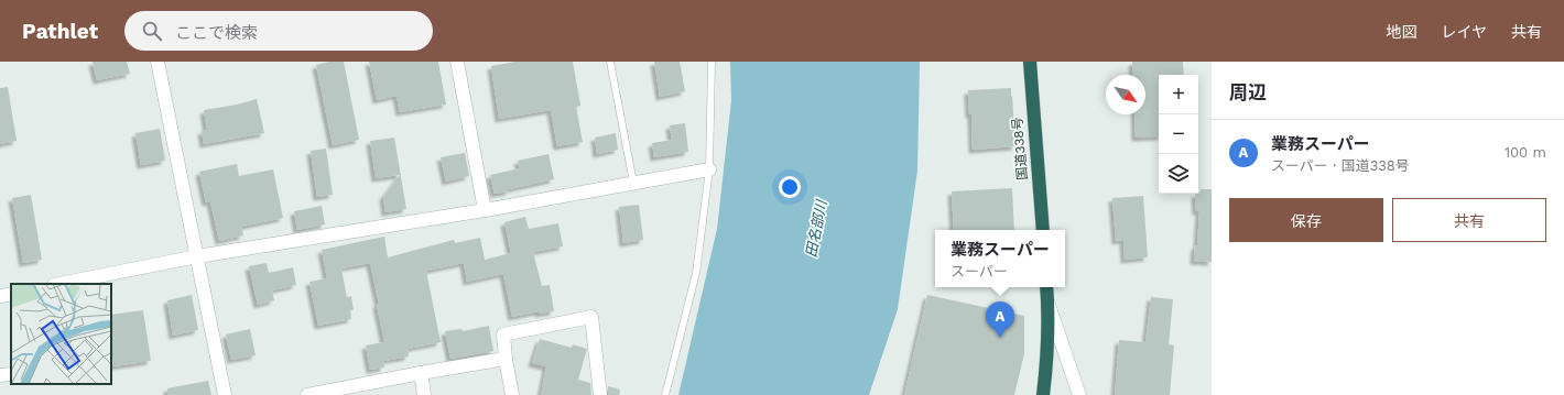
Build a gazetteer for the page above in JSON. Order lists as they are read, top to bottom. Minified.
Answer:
{"streets":{"highway":["国道338号"]},"water":["田名部川"],"north":"bottom right","page":{"header":"Pathlet","search":"ここで検索","nav":["地図","レイヤ","共有"],"heading":"周辺","map_buttons":["+","−"],"list":[{"mark":"A","name":"業務スーパー","note":"スーパー · 国道338号","value":"100 m"}],"buttons":["保存","共有"],"popup":["業務スーパー","スーパー"],"pins":"A"}}
